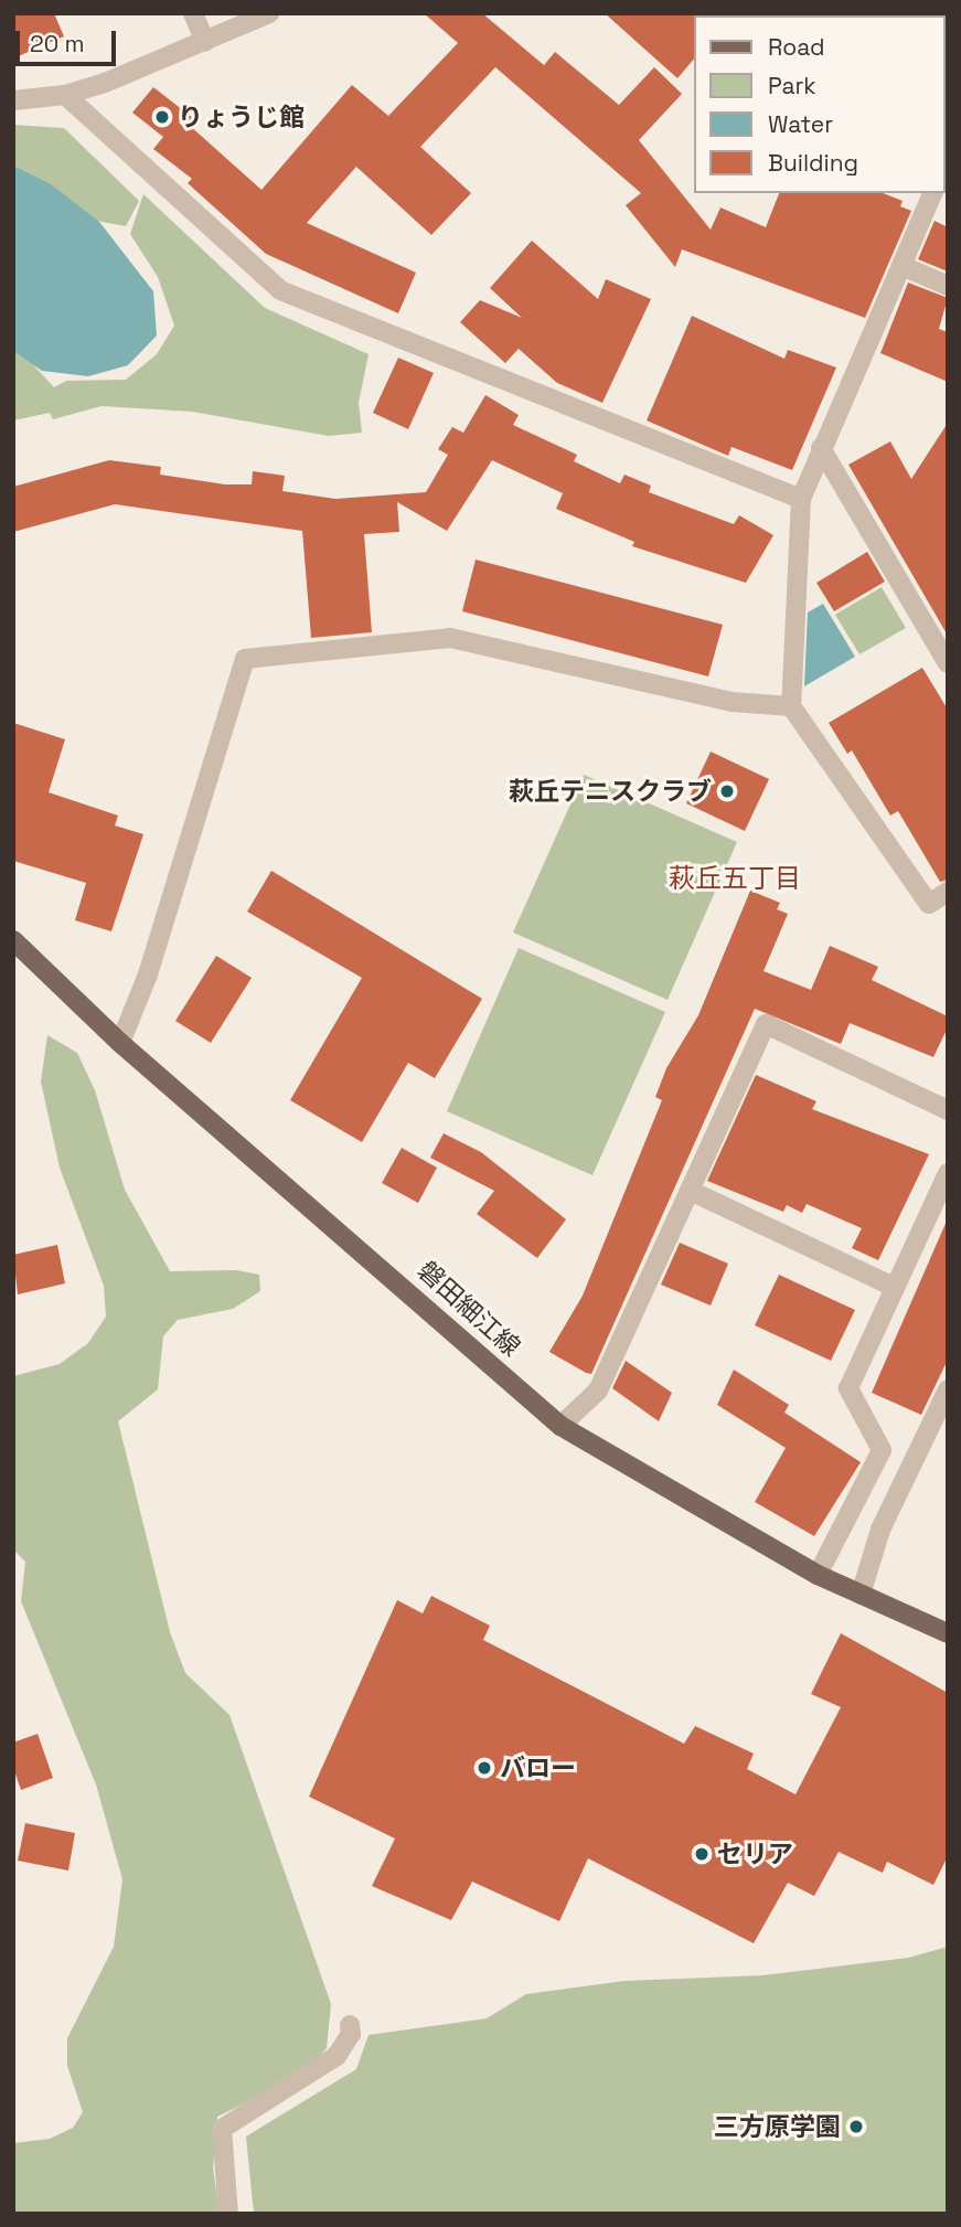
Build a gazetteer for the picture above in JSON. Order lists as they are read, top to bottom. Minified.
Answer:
{"streets":{"main road":["磐田細江線"]},"districts":["萩丘五丁目"],"places":["りょうじ館","萩丘テニスクラブ","バロー","セリア","三方原学園"],"legend":["Road","Park","Water","Building"],"scale_bar":"20 m"}
